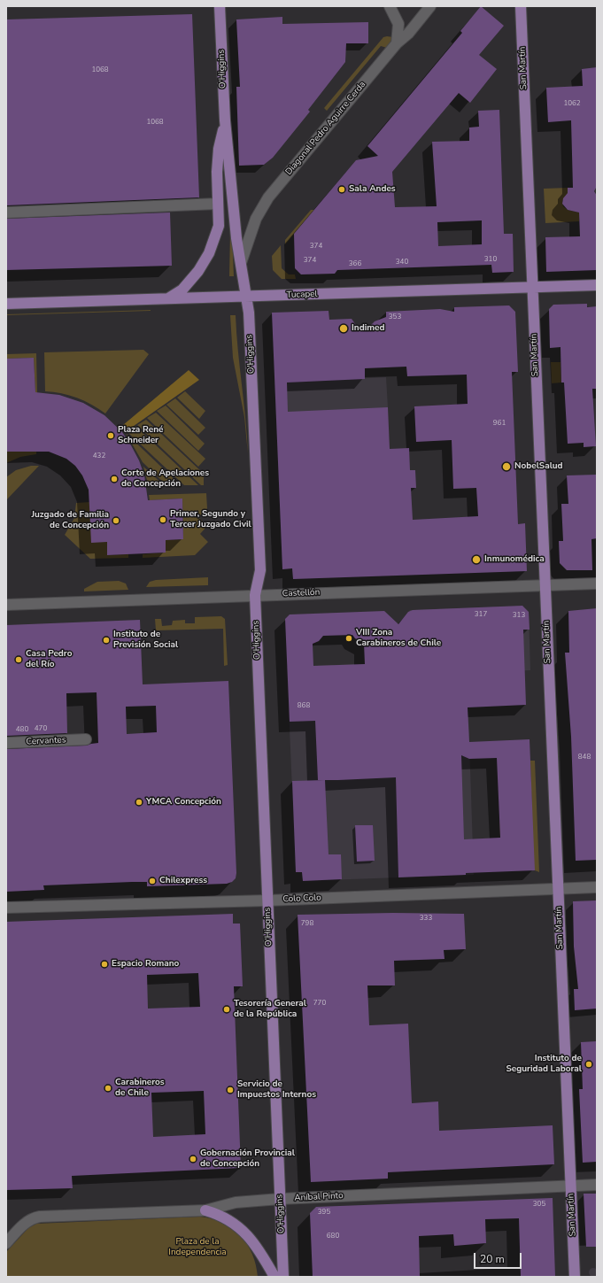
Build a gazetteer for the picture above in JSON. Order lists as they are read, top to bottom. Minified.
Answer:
{"streets":{"main road":["San Martín","O'Higgins","Tucapel"],"street":["Diagonal Pedro Aguirre Cerda","Castellón","Cervantes","Colo Colo","Aníbal Pinto"]},"crossings":[["San Martín","Tucapel"],["San Martín","Castellón"],["San Martín","Colo Colo"],["San Martín","Aníbal Pinto"],["O'Higgins","Diagonal Pedro Aguirre Cerda"],["O'Higgins","Tucapel"],["O'Higgins","Castellón"],["O'Higgins","Colo Colo"],["O'Higgins","Aníbal Pinto"]],"parks":["Plaza de la Independencia"],"places":["Sala Andes","Indimed","Plaza René Schneider","NobelSalud","Corte de Apelaciones de Concepción","Primer, Segundo y Tercer Juzgado Civil","Juzgado de Familia de Concepción","Inmunomédica","VIII Zona Carabineros de Chile","Instituto de Previsión Social","Casa Pedro del Río","YMCA Concepción","Chilexpress","Espacio Romano","Tesorería General de la República","Instituto de Seguridad Laboral","Carabineros de Chile","Servicio de Impuestos Internos","Gobernación Provincial de Concepción"],"house_numbers":["1068","1062","1068","374","310","374","340","366","353","961","432","317","313","868","470","480","848","333","798","770","305","395","680"],"scale_bar":"20 m"}
